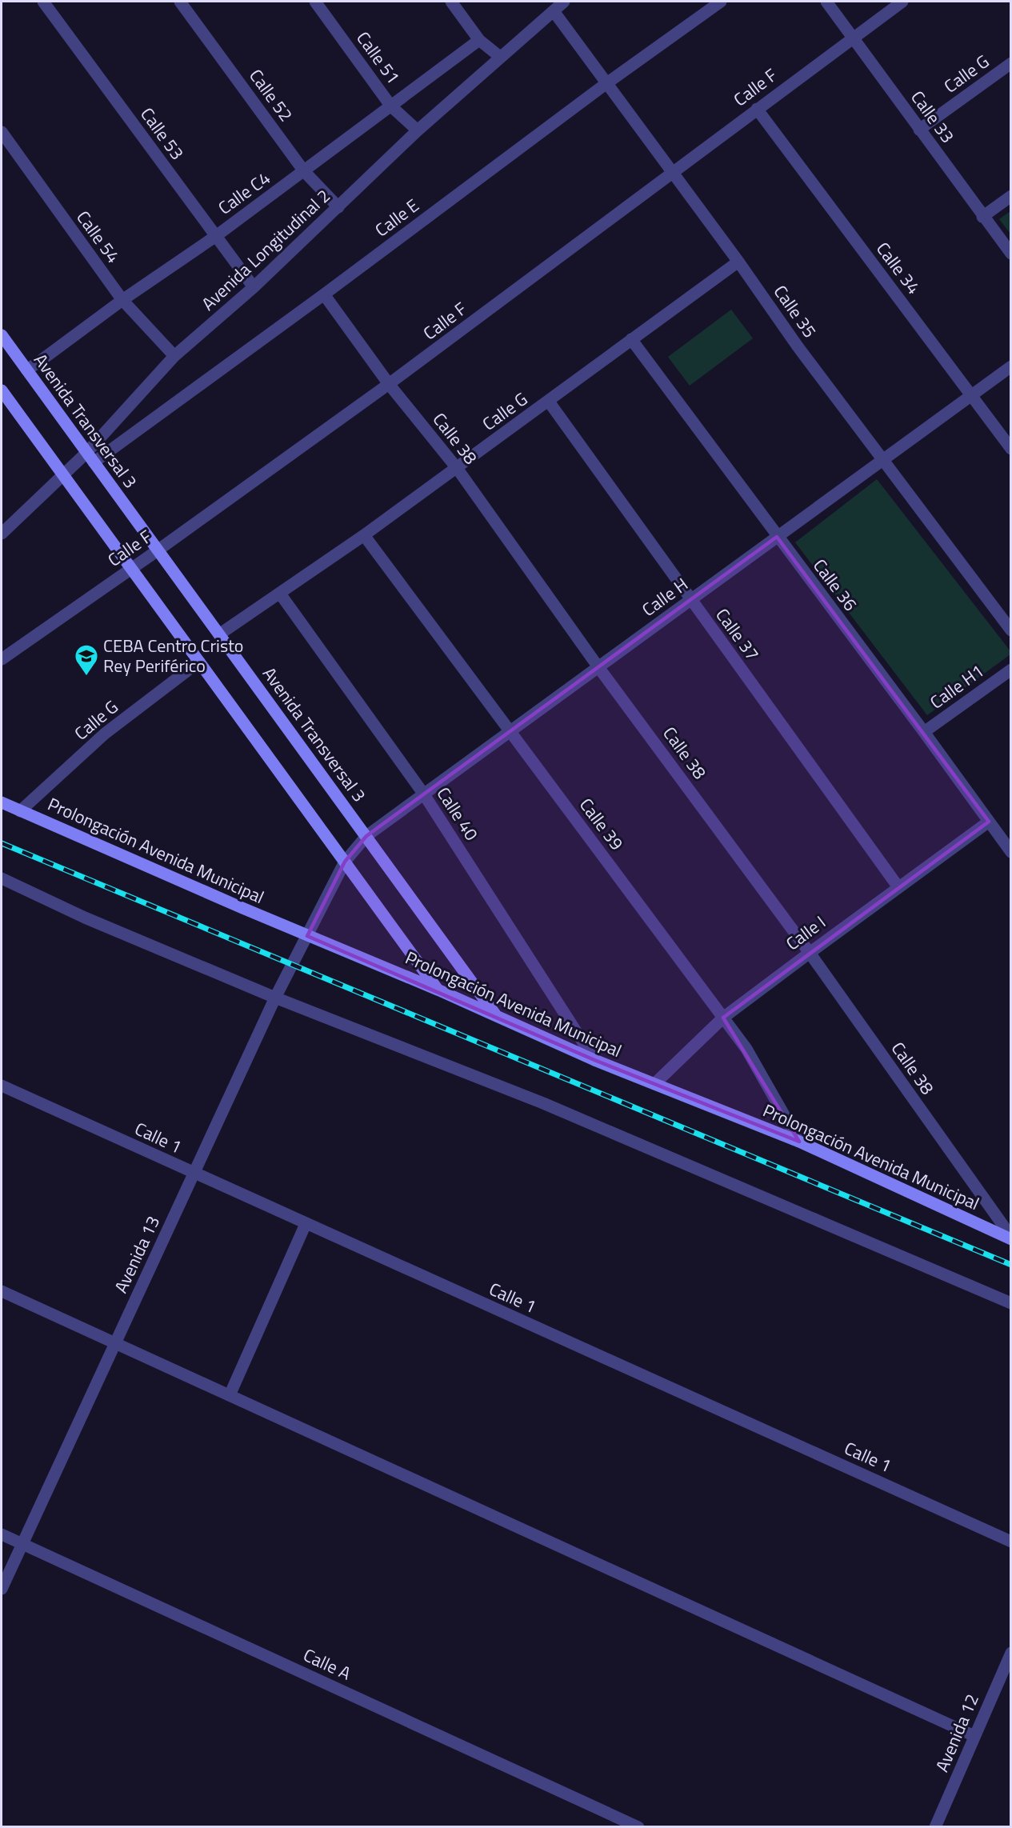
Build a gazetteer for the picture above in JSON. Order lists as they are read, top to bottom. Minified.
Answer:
{"streets":{"street":["Calle 51","Calle G","Calle F","Calle 52","Calle 33","Calle 53","Calle C4","Calle E","Calle 54","Avenida Longitudinal 2","Calle 34","Calle 35","Avenida Transversal 3","Calle 38","Calle 36","Calle H","Calle 37","Calle H1","Calle 40","Calle 39","Prolongación Avenida Municipal","Calle I","Calle 1","Avenida 13","Calle A","Avenida 12"]},"crossings":[["Calle 51","Calle C4"],["Calle 51","Avenida Longitudinal 2"],["Calle G","Calle 33"],["Calle G","Calle 35"],["Calle G","Avenida Transversal 3"],["Calle G","Calle 38"],["Calle G","Calle 36"],["Calle G","Calle 37"],["Calle G","Calle 40"],["Calle G","Calle 39"],["Calle G","Prolongación Avenida Municipal"],["Calle F","Calle 33"],["Calle F","Calle 34"],["Calle F","Calle 35"],["Calle F","Avenida Transversal 3"],["Calle F","Calle 38"],["Calle 52","Calle C4"],["Calle 52","Avenida Longitudinal 2"],["Calle 53","Calle C4"],["Calle 53","Avenida Longitudinal 2"],["Calle C4","Calle 54"],["Calle C4","Avenida Transversal 3"],["Calle E","Avenida Longitudinal 2"],["Calle E","Calle 35"],["Calle E","Avenida Transversal 3"],["Calle E","Calle 38"],["Calle 54","Avenida Longitudinal 2"],["Avenida Longitudinal 2","Calle 35"],["Avenida Longitudinal 2","Avenida Transversal 3"],["Calle 34","Calle H"],["Calle 35","Calle H"],["Avenida Transversal 3","Calle H"],["Avenida Transversal 3","Prolongación Avenida Municipal"],["Calle 38","Calle H"],["Calle 38","Prolongación Avenida Municipal"],["Calle 38","Calle I"],["Calle 36","Calle H"],["Calle 36","Calle H1"],["Calle 36","Calle I"],["Calle H","Calle 37"],["Calle H","Calle 40"],["Calle H","Calle 39"],["Calle H","Prolongación Avenida Municipal"],["Calle H","Avenida 13"],["Calle 37","Calle I"],["Calle 40","Prolongación Avenida Municipal"],["Calle 39","Prolongación Avenida Municipal"],["Calle 39","Calle I"],["Prolongación Avenida Municipal","Calle I"],["Prolongación Avenida Municipal","Avenida 13"],["Calle 1","Avenida 13"],["Avenida 13","Calle A"]],"places":{"school or university":["CEBA Centro Cristo Rey Periférico"]}}
